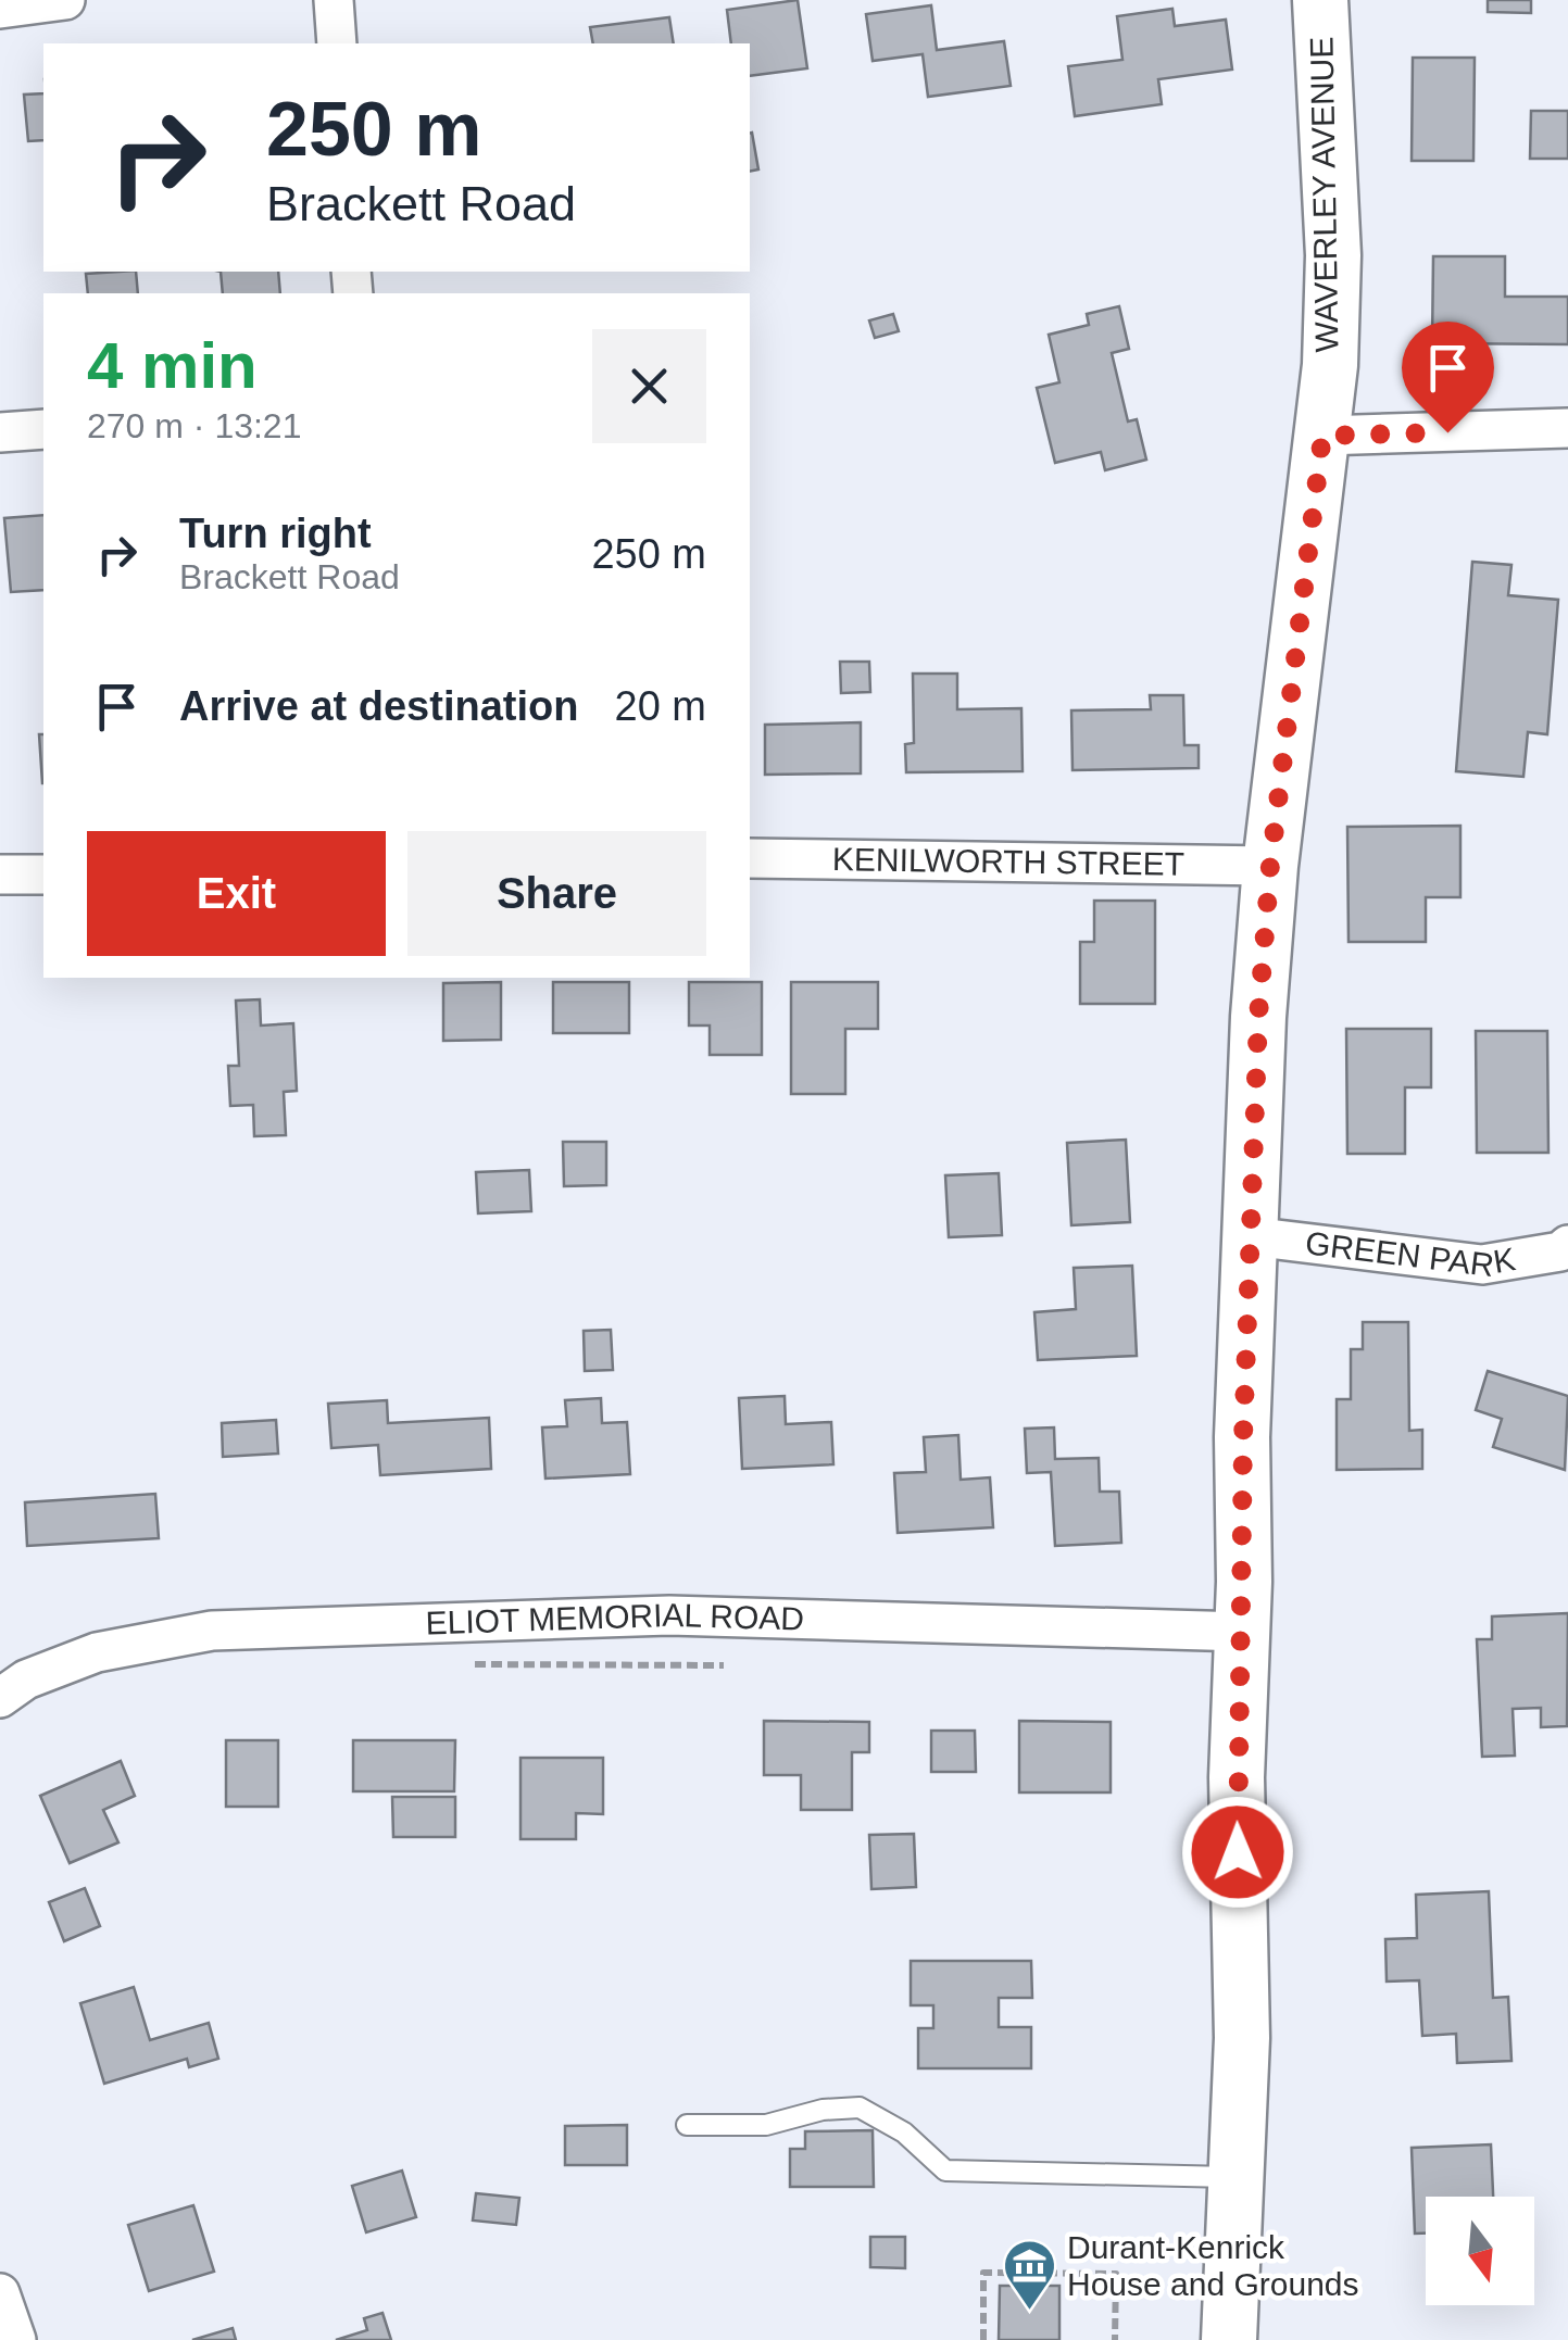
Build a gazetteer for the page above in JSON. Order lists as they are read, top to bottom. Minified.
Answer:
{"streets":{"street":["WAVERLEY AVENUE","KENILWORTH STREET","GREEN PARK","ELIOT MEMORIAL ROAD"]},"crossings":[["WAVERLEY AVENUE","KENILWORTH STREET"],["WAVERLEY AVENUE","GREEN PARK"],["WAVERLEY AVENUE","ELIOT MEMORIAL ROAD"]],"places":{"museum":["Durant-Kenrick House and Grounds"]},"north":"bottom","page":{"turn":["250 m","Brackett Road"],"heading":["4 min","270 m · 13:21"],"list":[{"name":"Turn right","note":"Brackett Road","value":"250 m"},{"name":"Arrive at destination","value":"20 m"}],"buttons":["Exit","Share"]}}
